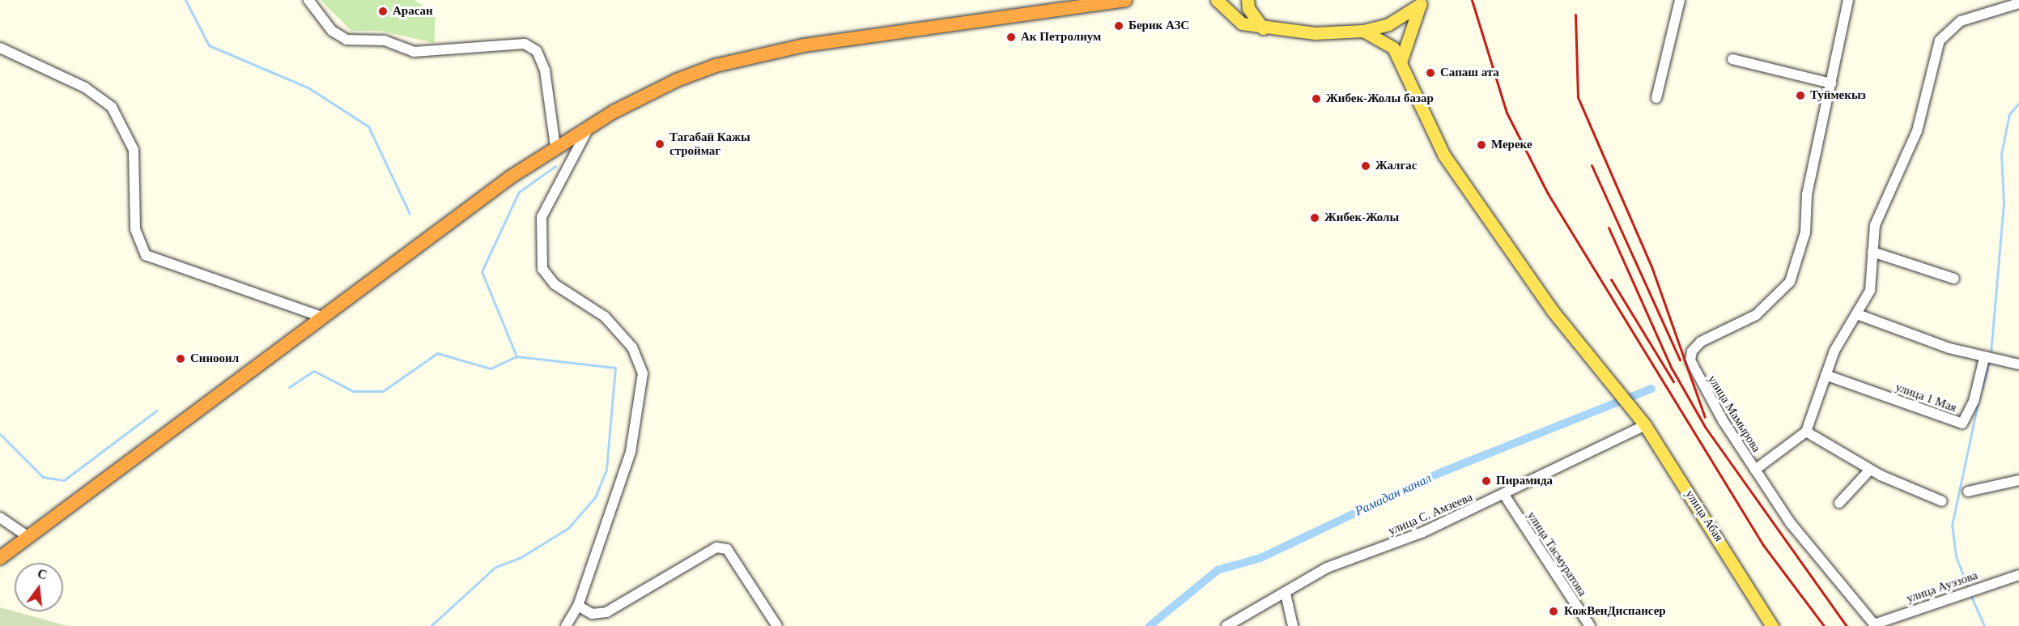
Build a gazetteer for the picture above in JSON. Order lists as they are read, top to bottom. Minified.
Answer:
{"streets":{"main road":["улица Абая"],"street":["улица 1 Мая","улица Мамырова","улица С. Амзеева","улица Тасмуратова","улица Ауэзова"]},"crossings":[["улица Мамырова","улица Ауэзова"],["улица С. Амзеева","улица Абая"],["улица С. Амзеева","улица Тасмуратова"]],"water":["Рамадан канал"],"places":["Арасан","Берик АЗС","Ак Петролиум","Сапаш ата","Туймекыз","Жибек-Жолы базар","Тагабай Кажы строймаг","Мереке","Жалгас","Жибек-Жолы","Синооил","Пирамида","КожВенДиспансер"],"north":"top"}
